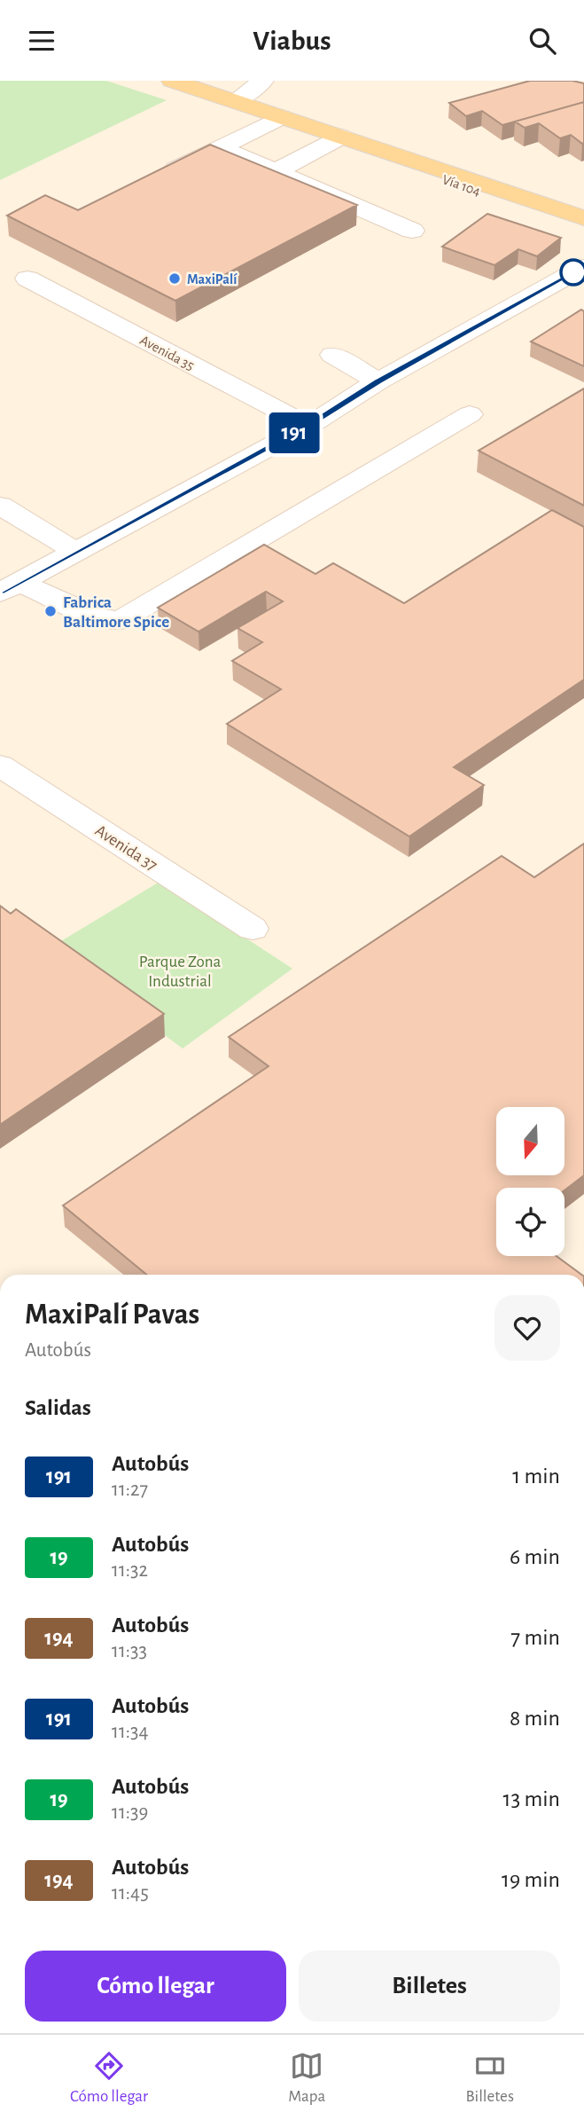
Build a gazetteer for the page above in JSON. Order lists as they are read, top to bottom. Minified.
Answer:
{"streets":{"main road":["Vía 104"],"street":["Avenida 35","Avenida 37"]},"parks":["Parque Zona Industrial"],"places":["MaxiPalí","Fabrica Baltimore Spice"],"lines":["bus line 191"],"north":"bottom","page":{"header":"Viabus","on_map":"191","heading":[["MaxiPalí Pavas","Autobús"],"Salidas"],"list":[{"mark":"191","name":"Autobús","note":"11:27","value":"1 min"},{"mark":"19","name":"Autobús","note":"11:32","value":"6 min"},{"mark":"194","name":"Autobús","note":"11:33","value":"7 min"},{"mark":"191","name":"Autobús","note":"11:34","value":"8 min"},{"mark":"19","name":"Autobús","note":"11:39","value":"13 min"},{"mark":"194","name":"Autobús","note":"11:45","value":"19 min"}],"buttons":["Cómo llegar","Billetes"],"tabs":["Cómo llegar","Mapa","Billetes"]}}
